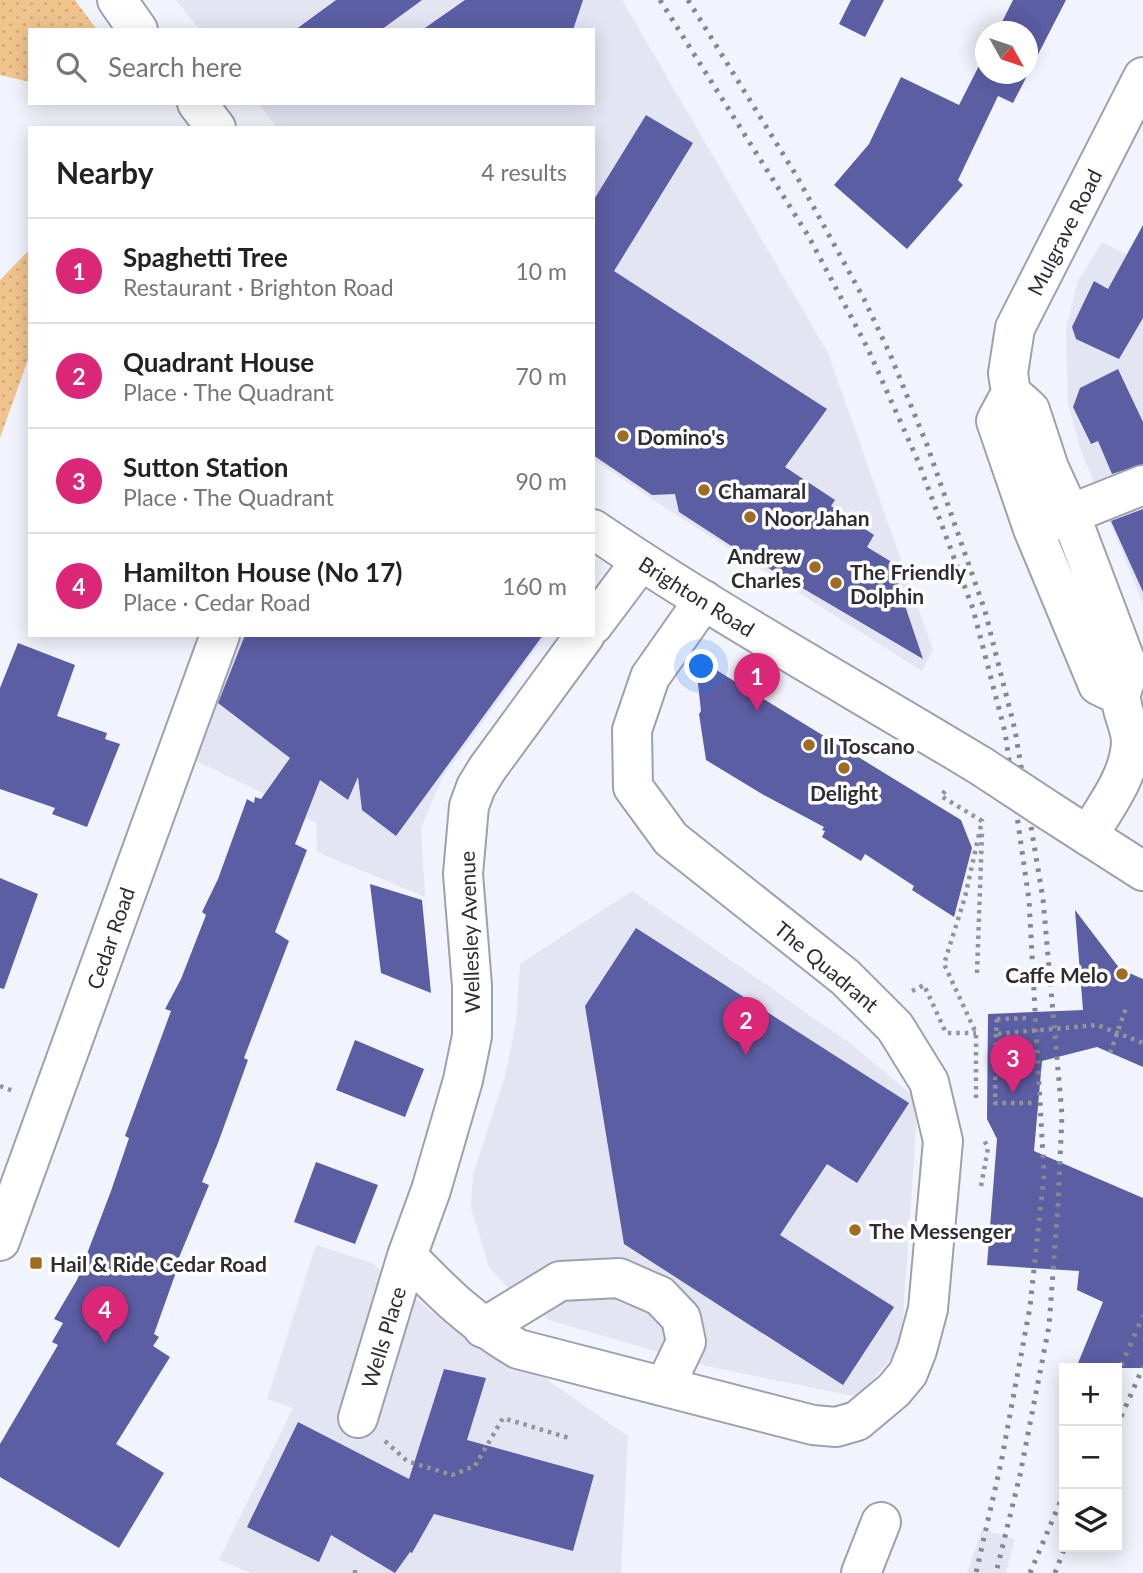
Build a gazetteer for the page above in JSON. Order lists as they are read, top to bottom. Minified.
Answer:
{"streets":{"street":["Mulgrave Road","Brighton Road","Wellesley Avenue","Cedar Road","The Quadrant","Wells Place"]},"crossings":[["Brighton Road","The Quadrant"],["Wellesley Avenue","The Quadrant"],["Wellesley Avenue","Wells Place"],["The Quadrant","Wells Place"]],"places":{"other":["Domino's","Chamaral","Noor Jahan","Andrew Charles","The Friendly Dolphin","Il Toscano","Delight","Caffe Melo","The Messenger"],"transit":["Hail & Ride Cedar Road"]},"north":"bottom right","page":{"search":"Search here","heading":["Nearby","4 results"],"list":[{"mark":"1","name":"Spaghetti Tree","note":"Restaurant · Brighton Road","value":"10 m"},{"mark":"2","name":"Quadrant House","note":"Place · The Quadrant","value":"70 m"},{"mark":"3","name":"Sutton Station","note":"Place · The Quadrant","value":"90 m"},{"mark":"4","name":"Hamilton House (No 17)","note":"Place · Cedar Road","value":"160 m"}],"pins":["1","2","3","4"],"map_buttons":["+","−"]}}
